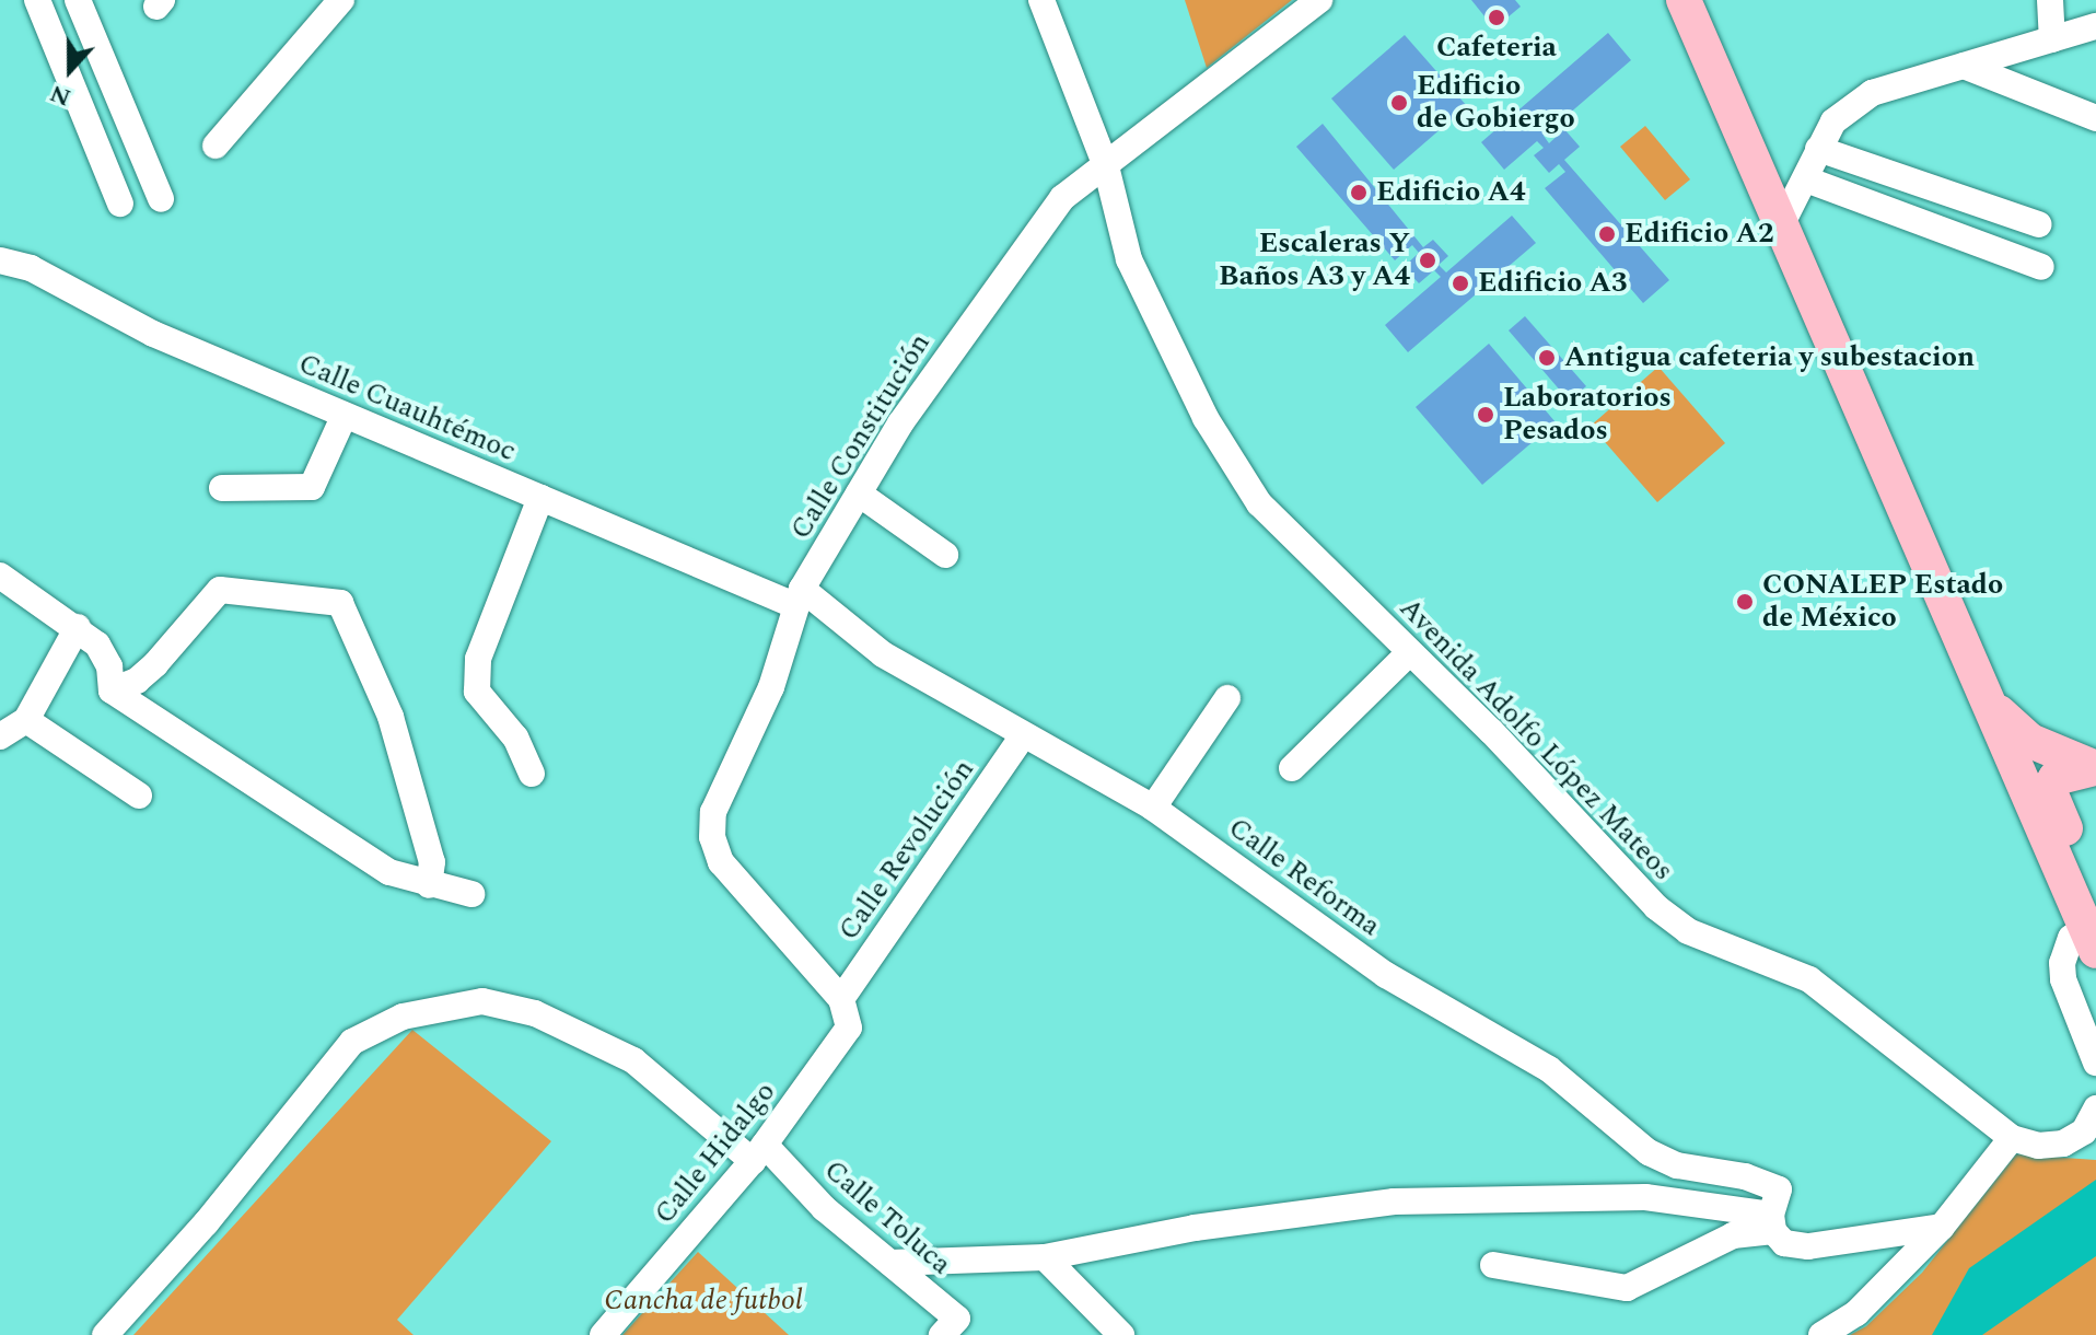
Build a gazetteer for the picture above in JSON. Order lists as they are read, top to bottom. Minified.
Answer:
{"streets":{"street":["Calle Cuauhtémoc","Calle Constitución","Avenida Adolfo López Mateos","Calle Revolución","Calle Reforma","Calle Hidalgo","Calle Toluca"]},"crossings":[["Calle Cuauhtémoc","Calle Constitución"],["Calle Cuauhtémoc","Calle Reforma"],["Calle Constitución","Avenida Adolfo López Mateos"],["Calle Constitución","Calle Revolución"],["Calle Constitución","Calle Reforma"],["Calle Constitución","Calle Hidalgo"],["Calle Revolución","Calle Reforma"],["Calle Revolución","Calle Hidalgo"],["Calle Hidalgo","Calle Toluca"]],"parks":["Cancha de futbol"],"places":["Cafeteria","Edificio de Gobiergo","Edificio A4","Edificio A2","Escaleras Y Baños A3 y A4","Edificio A3","Antigua cafeteria y subestacion","Laboratorios Pesados","CONALEP Estado de México"],"north":"bottom"}
